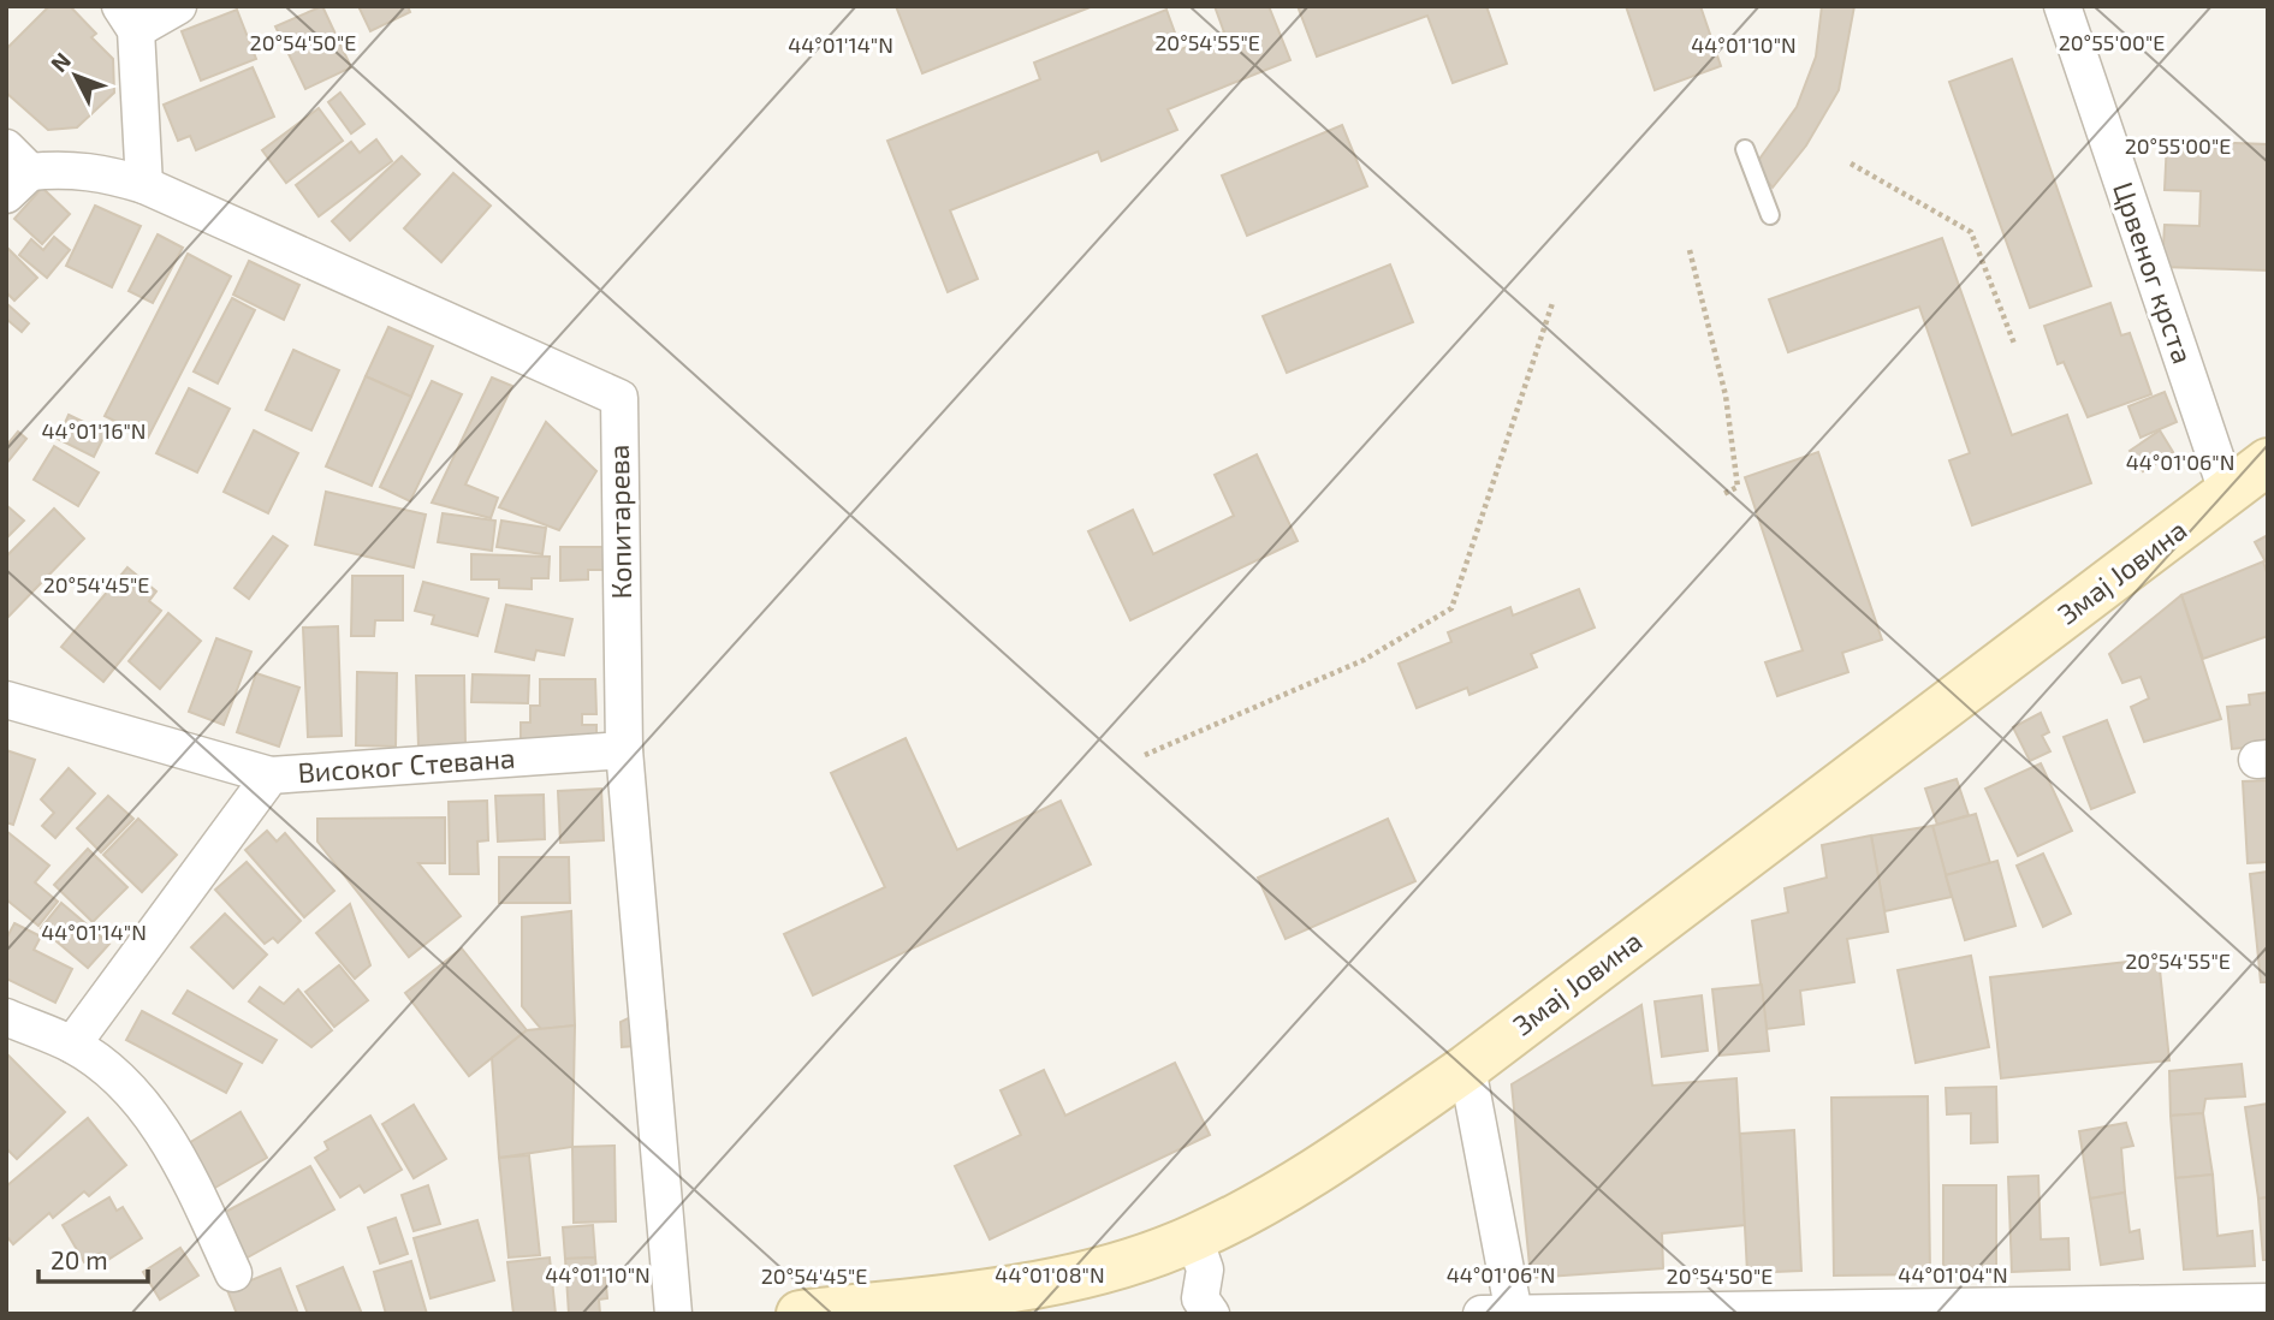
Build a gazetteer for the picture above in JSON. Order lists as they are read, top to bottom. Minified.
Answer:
{"streets":{"main road":["Змај Јовина"],"street":["Црвеног крста","Копитарева","Високог Стевана"]},"crossings":[["Црвеног крста","Змај Јовина"],["Копитарева","Високог Стевана"]],"scale_bar":"20 m","north":"top left","coordinates":["20°54'50\"E","20°54'55\"E","20°55'00\"E","44°01'14\"N","44°01'10\"N","44°01'16\"N","44°01'06\"N","20°54'45\"E","44°01'08\"N","44°01'04\"N"]}
